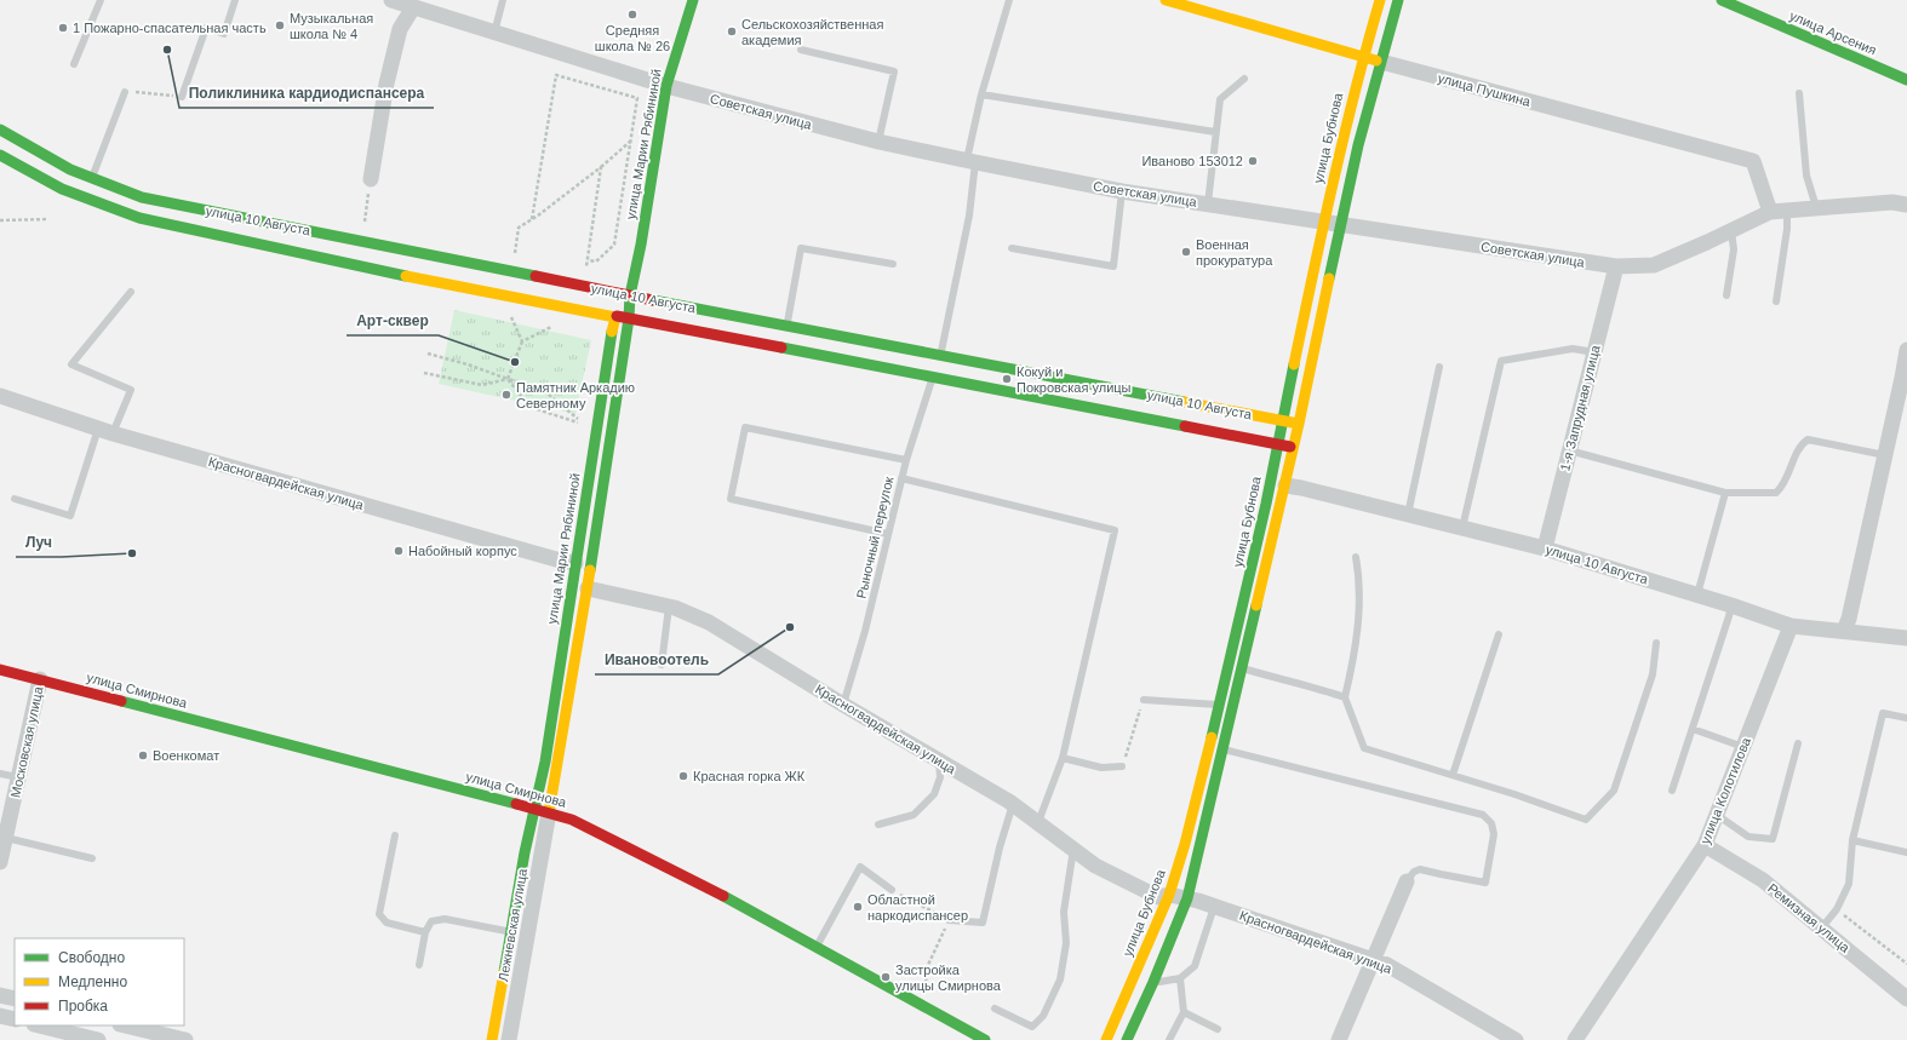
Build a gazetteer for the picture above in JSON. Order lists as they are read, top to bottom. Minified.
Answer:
{"streets":{"main road":["улица Арсения","улица Пушкина","улица Бубнова","улица Марии Рябининой","улица 10 Августа","улица Смирнова","Лежневская улица"],"street":["Советская улица","1-я Запрудная улица","Красногвардейская улица","Московская улица","улица Колотилова","Ремизная улица"],"lane":["Рыночный переулок"]},"crossings":[["улица Пушкина","Советская улица"],["улица Пушкина","улица Бубнова"],["Советская улица","улица Бубнова"],["Советская улица","улица Марии Рябининой"],["Советская улица","1-я Запрудная улица"],["Советская улица","Рыночный переулок"],["улица Бубнова","улица 10 Августа"],["улица Бубнова","Красногвардейская улица"],["улица Марии Рябининой","улица 10 Августа"],["улица Марии Рябининой","Красногвардейская улица"],["улица Марии Рябининой","улица Смирнова"],["улица Марии Рябининой","Лежневская улица"],["улица 10 Августа","1-я Запрудная улица"],["улица 10 Августа","Рыночный переулок"],["улица 10 Августа","улица Колотилова"],["Красногвардейская улица","Рыночный переулок"],["улица Смирнова","Московская улица"],["улица Смирнова","Лежневская улица"],["улица Колотилова","Ремизная улица"]],"places":["Средняя школа № 26","Музыкальная школа № 4","1 Пожарно-спасательная часть","Сельскохозяйственная академия","Поликлиника кардиодиспансера","Иваново 153012","Военная прокуратура","Арт-сквер","Кокуй и Покровская улицы","Памятник Аркадию Северному","Набойный корпус","Луч","Ивановоотель","Военкомат","Красная горка ЖК","Областной наркодиспансер","Застройка улицы Смирнова"],"legend":["Свободно","Медленно","Пробка"]}
